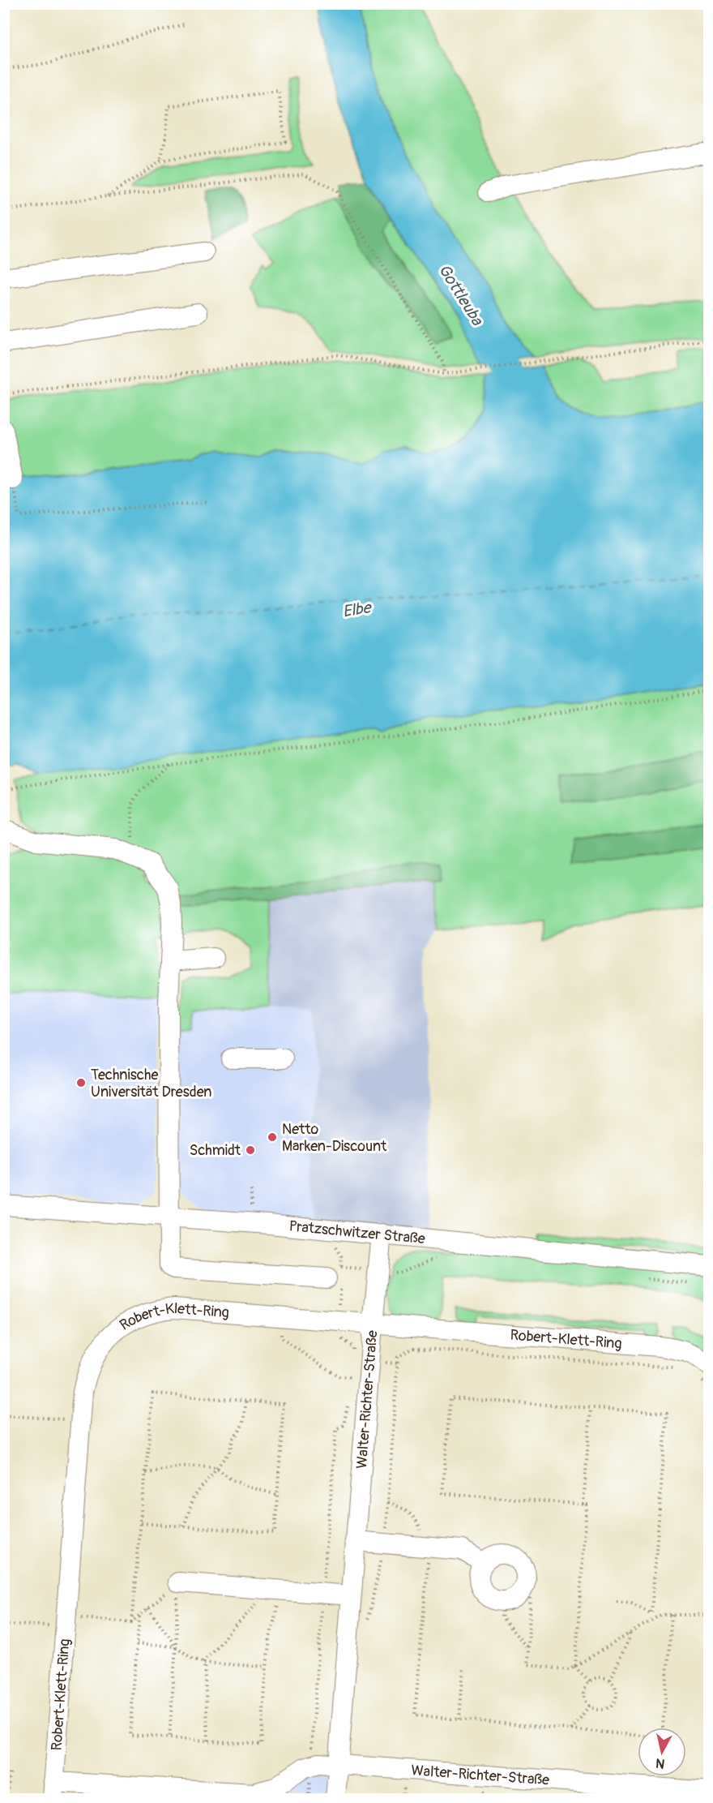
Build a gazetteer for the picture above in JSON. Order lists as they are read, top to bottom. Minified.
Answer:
{"streets":{"street":["Pratzschwitzer Straße","Robert-Klett-Ring","Walter-Richter-Straße"]},"crossings":[["Pratzschwitzer Straße","Walter-Richter-Straße"],["Robert-Klett-Ring","Walter-Richter-Straße"]],"water":["Gottleuba","Elbe"],"places":["Technische Universität Dresden","Netto Marken-Discount","Schmidt"],"north":"bottom"}
